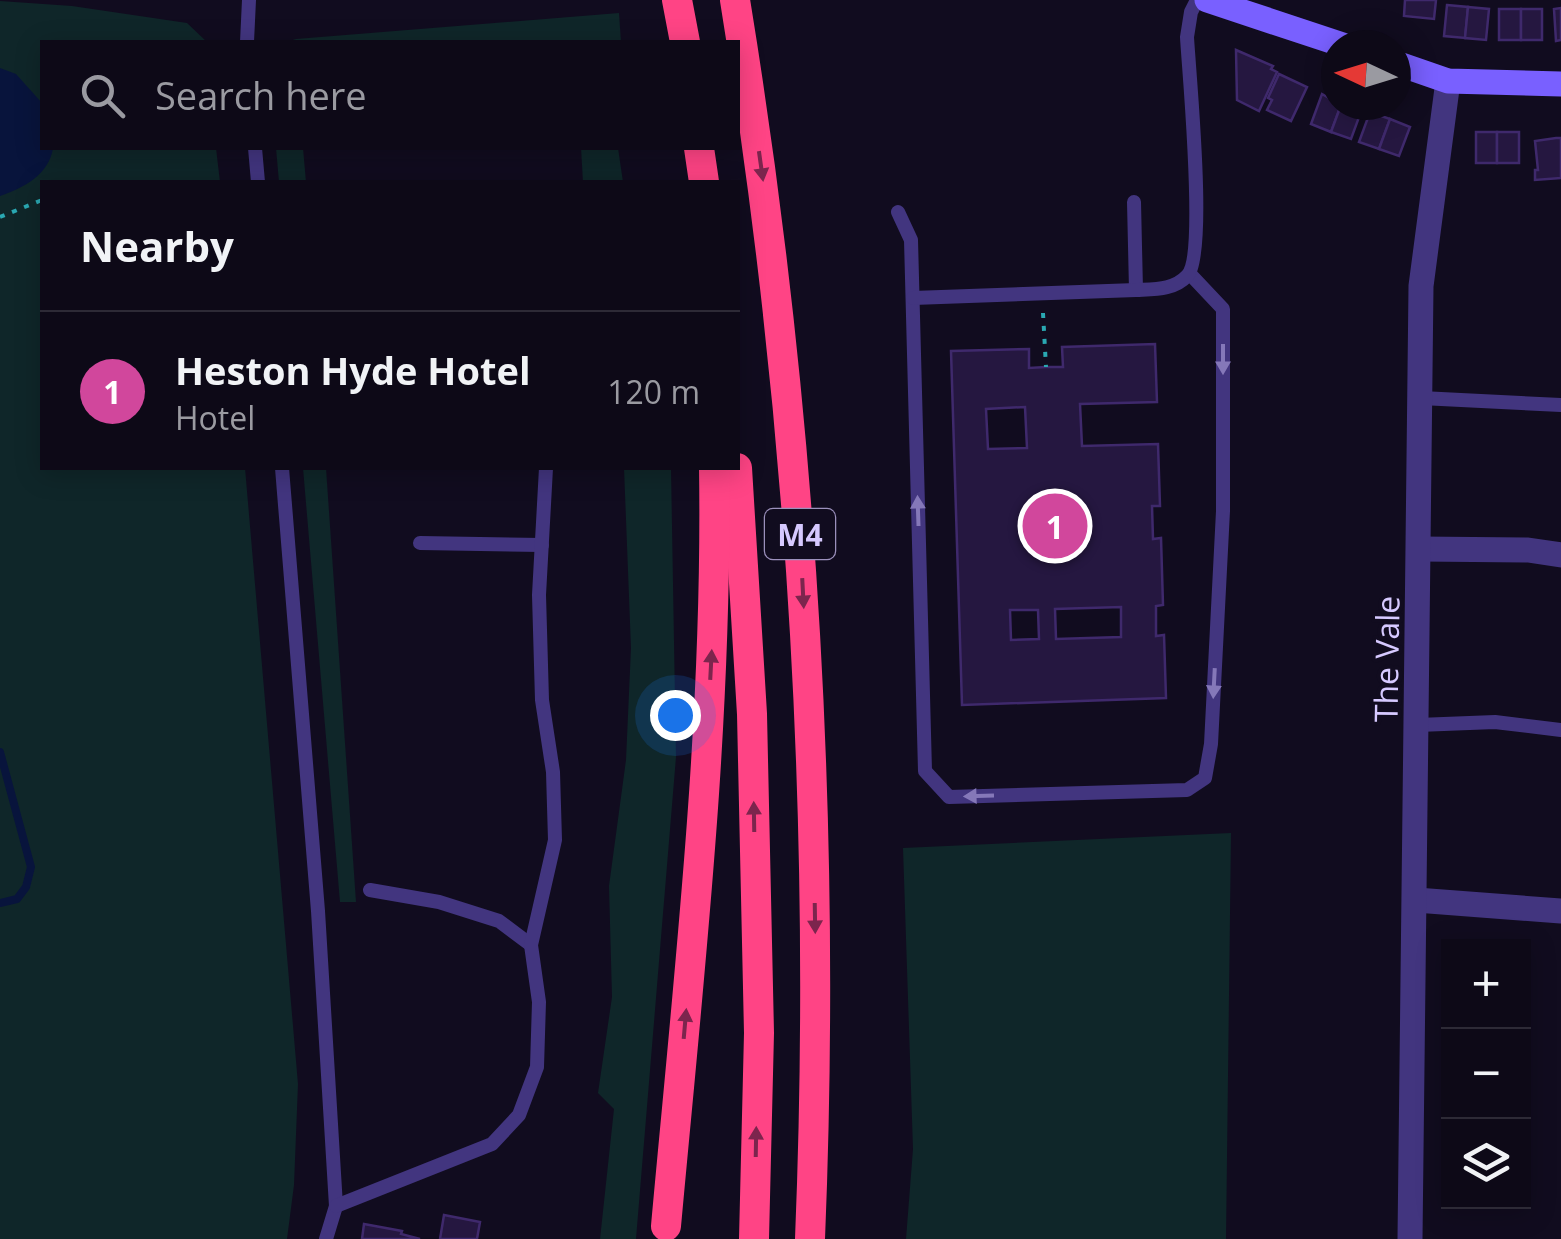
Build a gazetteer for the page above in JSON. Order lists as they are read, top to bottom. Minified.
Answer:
{"streets":{"highway":["M4"],"street":["The Vale"]},"north":"left","page":{"search":"Search here","heading":"Nearby","list":[{"mark":"1","name":"Heston Hyde Hotel","note":"Hotel","value":"120 m"}],"pins":"1","map_buttons":["+","−"]}}
